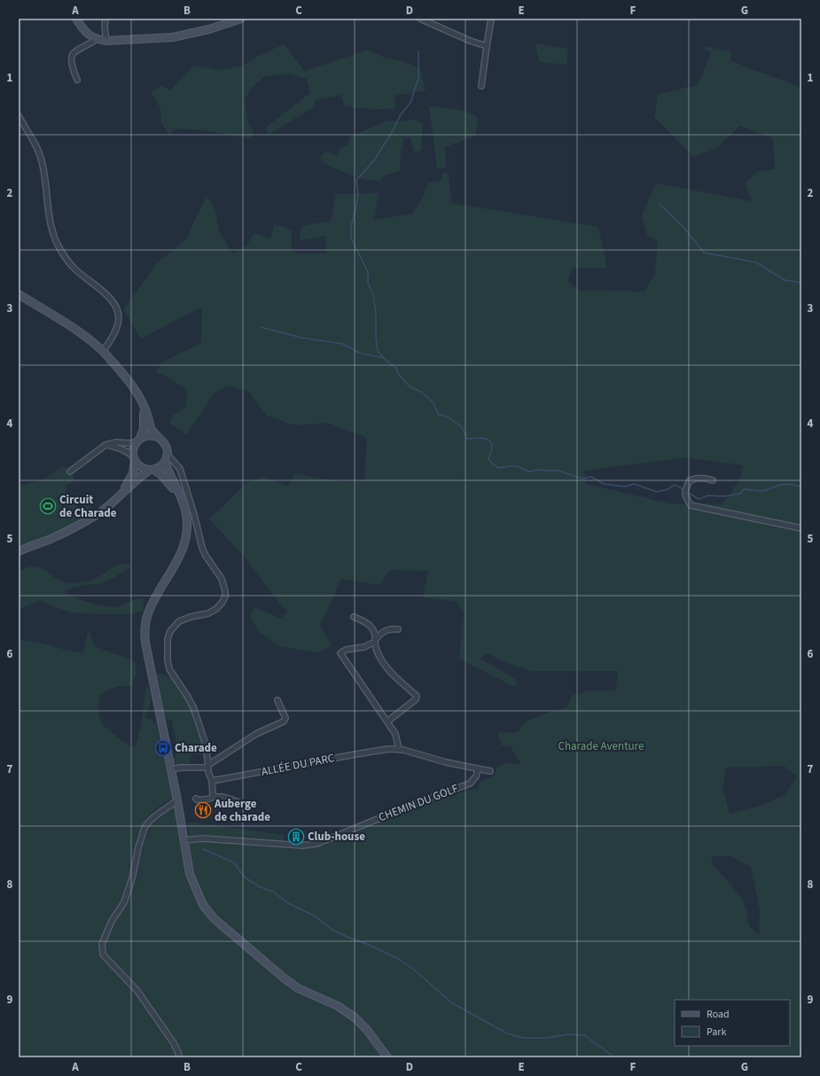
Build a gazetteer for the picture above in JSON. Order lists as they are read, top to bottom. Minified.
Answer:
{"streets":{"street":["ALLÉE DU PARC","CHEMIN DU GOLF"]},"crossings":[["ALLÉE DU PARC","CHEMIN DU GOLF"]],"parks":["Charade Aventure"],"places":{"sports":["Circuit de Charade"],"bus stop":["Charade"],"restaurant":["Auberge de charade"],"building":["Club-house"]},"legend":["Road","Park"],"grid":{"columns":["A","B","C","D","E","F","G"],"rows":["1","2","3","4","5","6","7","8","9"]}}
